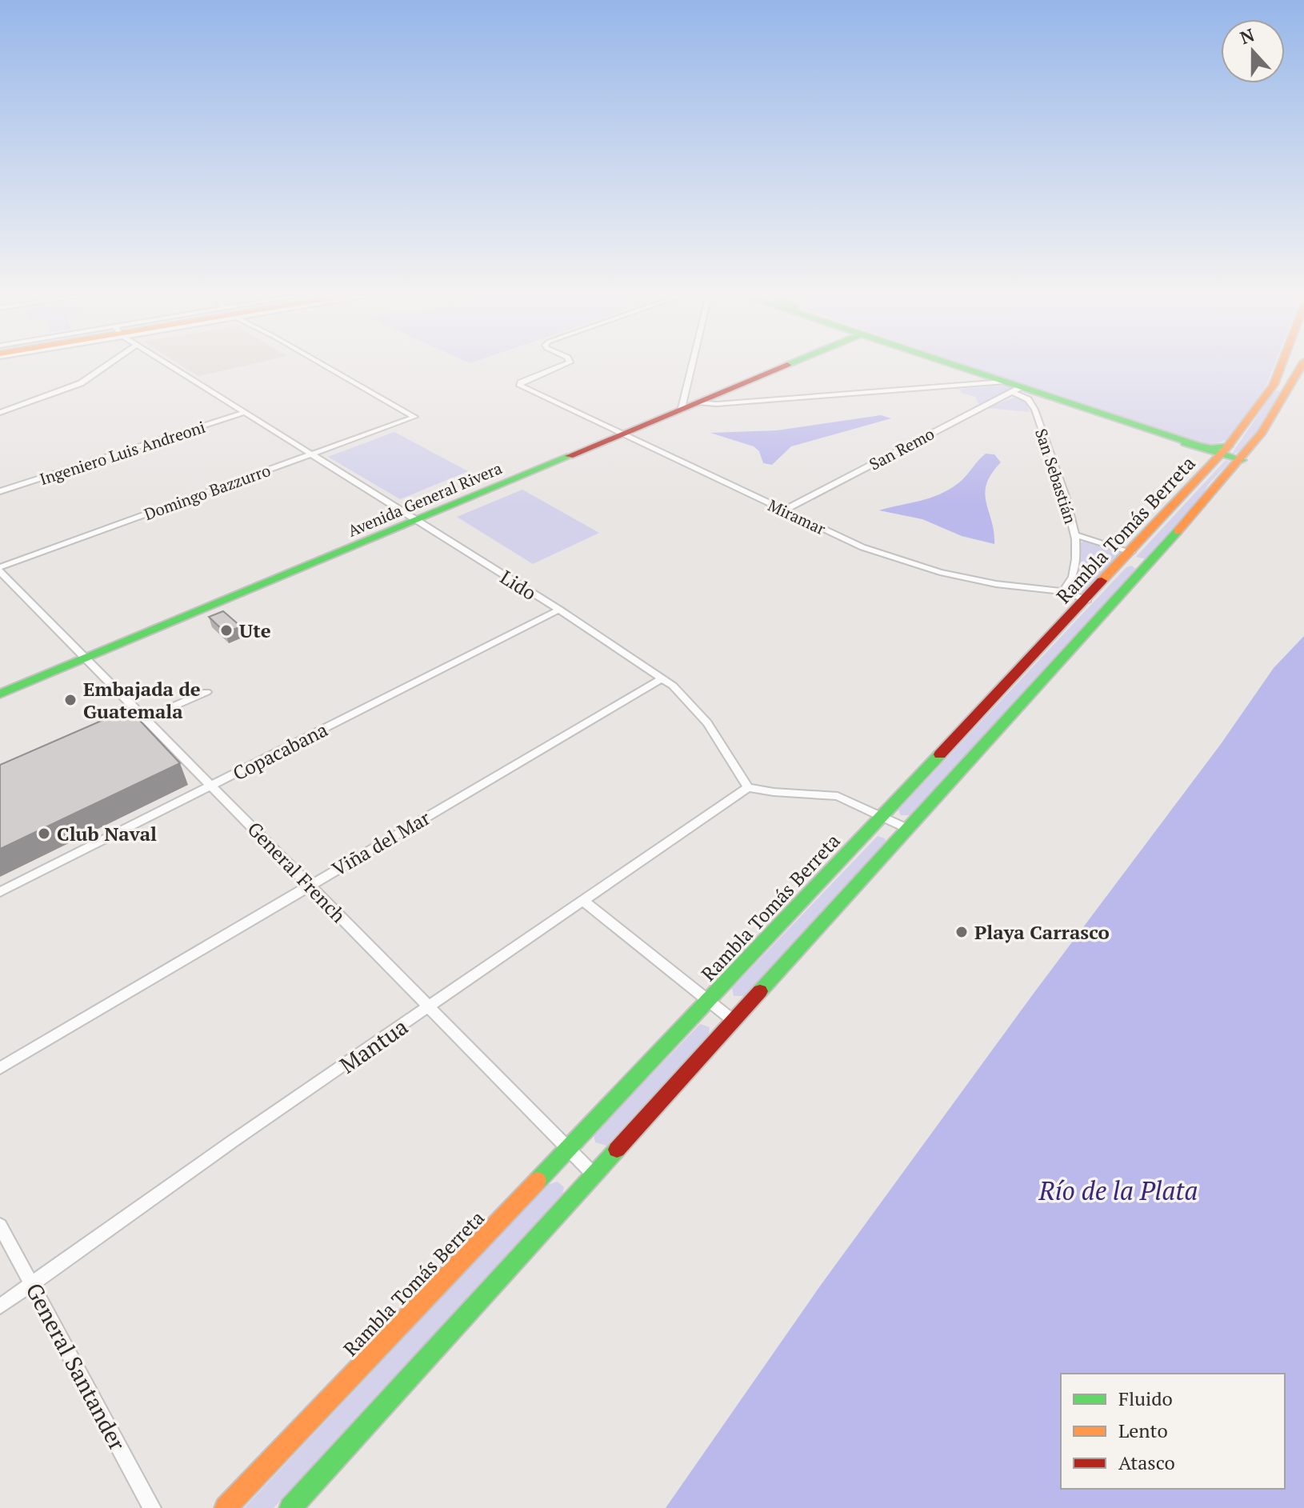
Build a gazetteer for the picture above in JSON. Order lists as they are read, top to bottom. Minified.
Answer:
{"streets":{"main road":["Avenida General Rivera","Rambla Tomás Berreta"],"street":["San Remo","Ingeniero Luis Andreoni","San Sebastián","Domingo Bazzurro","Miramar","Lido","Copacabana","Viña del Mar","General French","Mantua","General Santander"]},"crossings":[["San Remo","San Sebastián"],["San Remo","Miramar"],["Ingeniero Luis Andreoni","Lido"],["San Sebastián","Miramar"],["San Sebastián","Rambla Tomás Berreta"],["Domingo Bazzurro","Lido"],["Domingo Bazzurro","General French"],["Avenida General Rivera","Miramar"],["Avenida General Rivera","Lido"],["Avenida General Rivera","General French"],["Miramar","Rambla Tomás Berreta"],["Rambla Tomás Berreta","General French"],["Lido","Copacabana"],["Lido","Viña del Mar"],["Lido","Mantua"],["Copacabana","General French"],["Viña del Mar","General French"],["General French","Mantua"],["Mantua","General Santander"]],"water":["Río de la Plata"],"places":["Ute","Embajada de Guatemala","Club Naval","Playa Carrasco"],"legend":["Fluido","Lento","Atasco"],"north":"top"}
